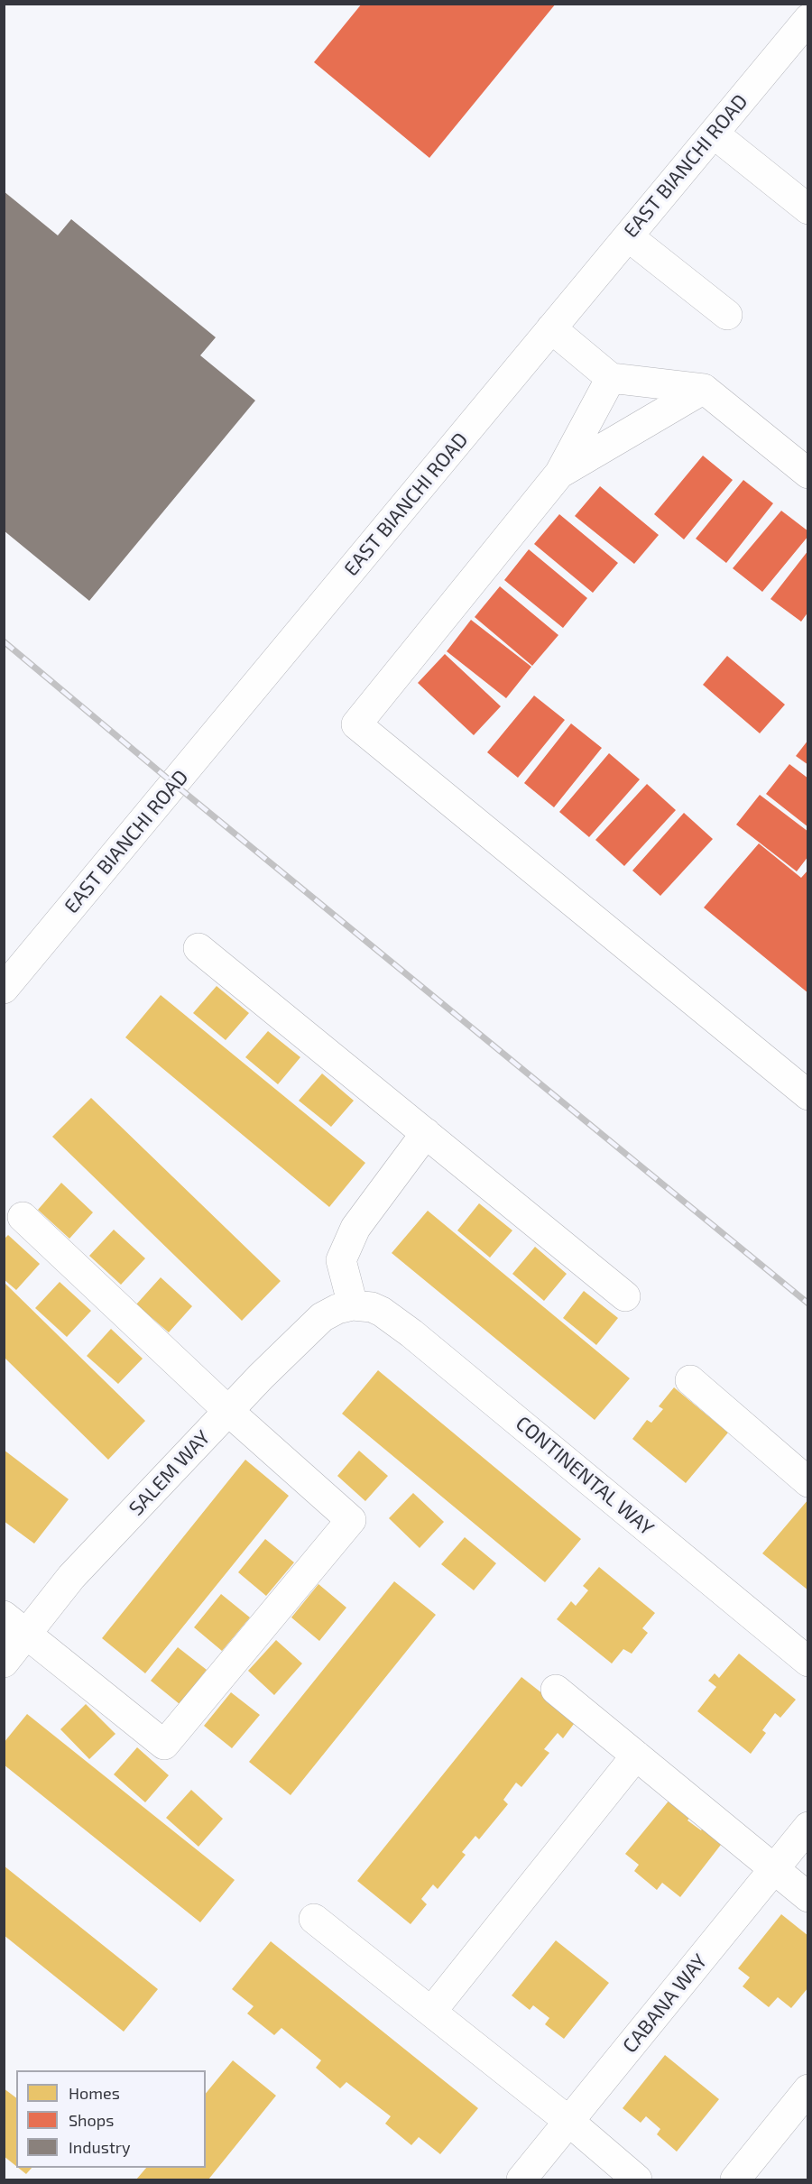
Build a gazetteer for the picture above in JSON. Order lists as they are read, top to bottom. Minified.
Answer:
{"streets":{"street":["EAST BIANCHI ROAD","SALEM WAY","CONTINENTAL WAY","CABANA WAY"]},"crossings":[["SALEM WAY","CONTINENTAL WAY"]],"legend":["Homes","Shops","Industry"]}
